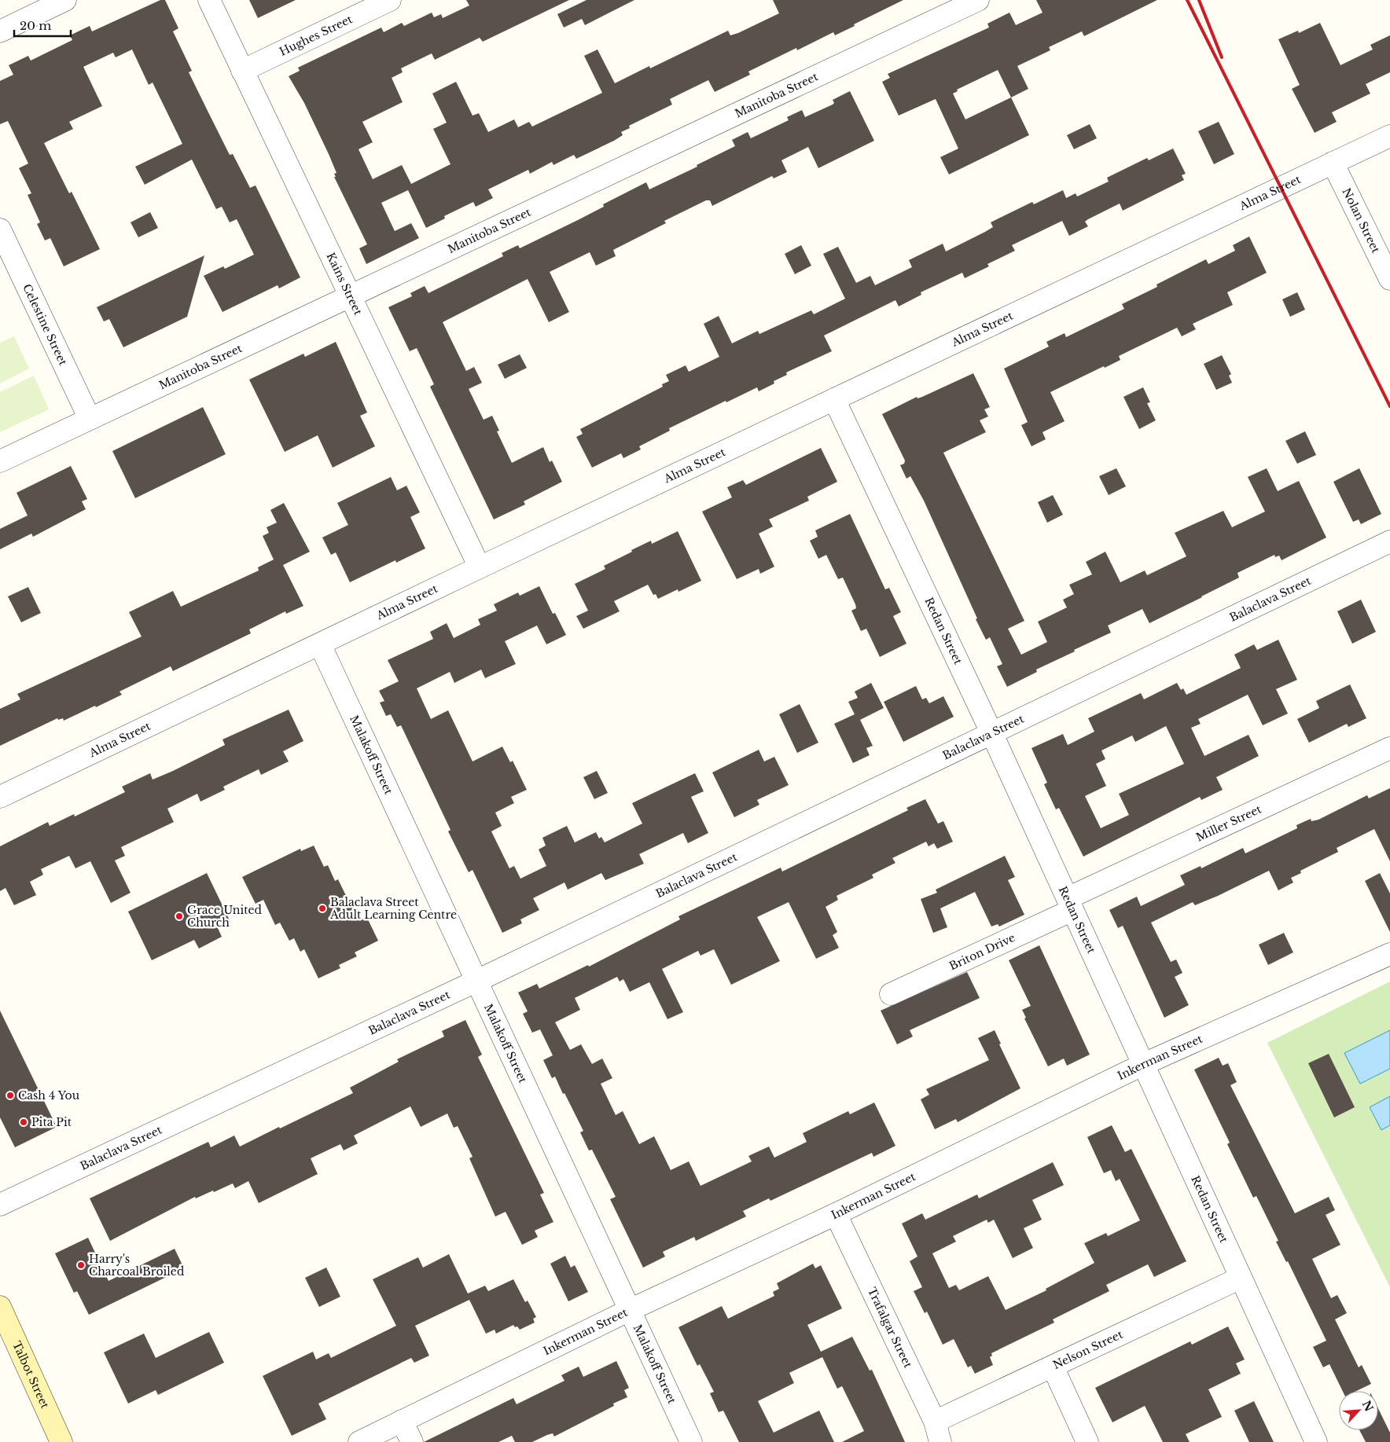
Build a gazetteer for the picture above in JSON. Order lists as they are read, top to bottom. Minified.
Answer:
{"streets":{"main road":["Talbot Street"],"street":["Hughes Street","Manitoba Street","Alma Street","Nolan Street","Kains Street","Celestine Street","Balaclava Street","Redan Street","Malakoff Street","Miller Street","Briton Drive","Inkerman Street","Trafalgar Street","Nelson Street"]},"crossings":[["Hughes Street","Kains Street"],["Manitoba Street","Kains Street"],["Manitoba Street","Celestine Street"],["Alma Street","Nolan Street"],["Alma Street","Kains Street"],["Alma Street","Redan Street"],["Alma Street","Malakoff Street"],["Balaclava Street","Redan Street"],["Balaclava Street","Malakoff Street"],["Redan Street","Miller Street"],["Redan Street","Briton Drive"],["Redan Street","Inkerman Street"],["Redan Street","Nelson Street"],["Malakoff Street","Inkerman Street"],["Miller Street","Briton Drive"],["Inkerman Street","Trafalgar Street"],["Trafalgar Street","Nelson Street"]],"places":["Balaclava Street Adult Learning Centre","Grace United Church","Cash 4 You","Pita Pit","Harry's Charcoal Broiled"],"scale_bar":"20 m","north":"top right"}
